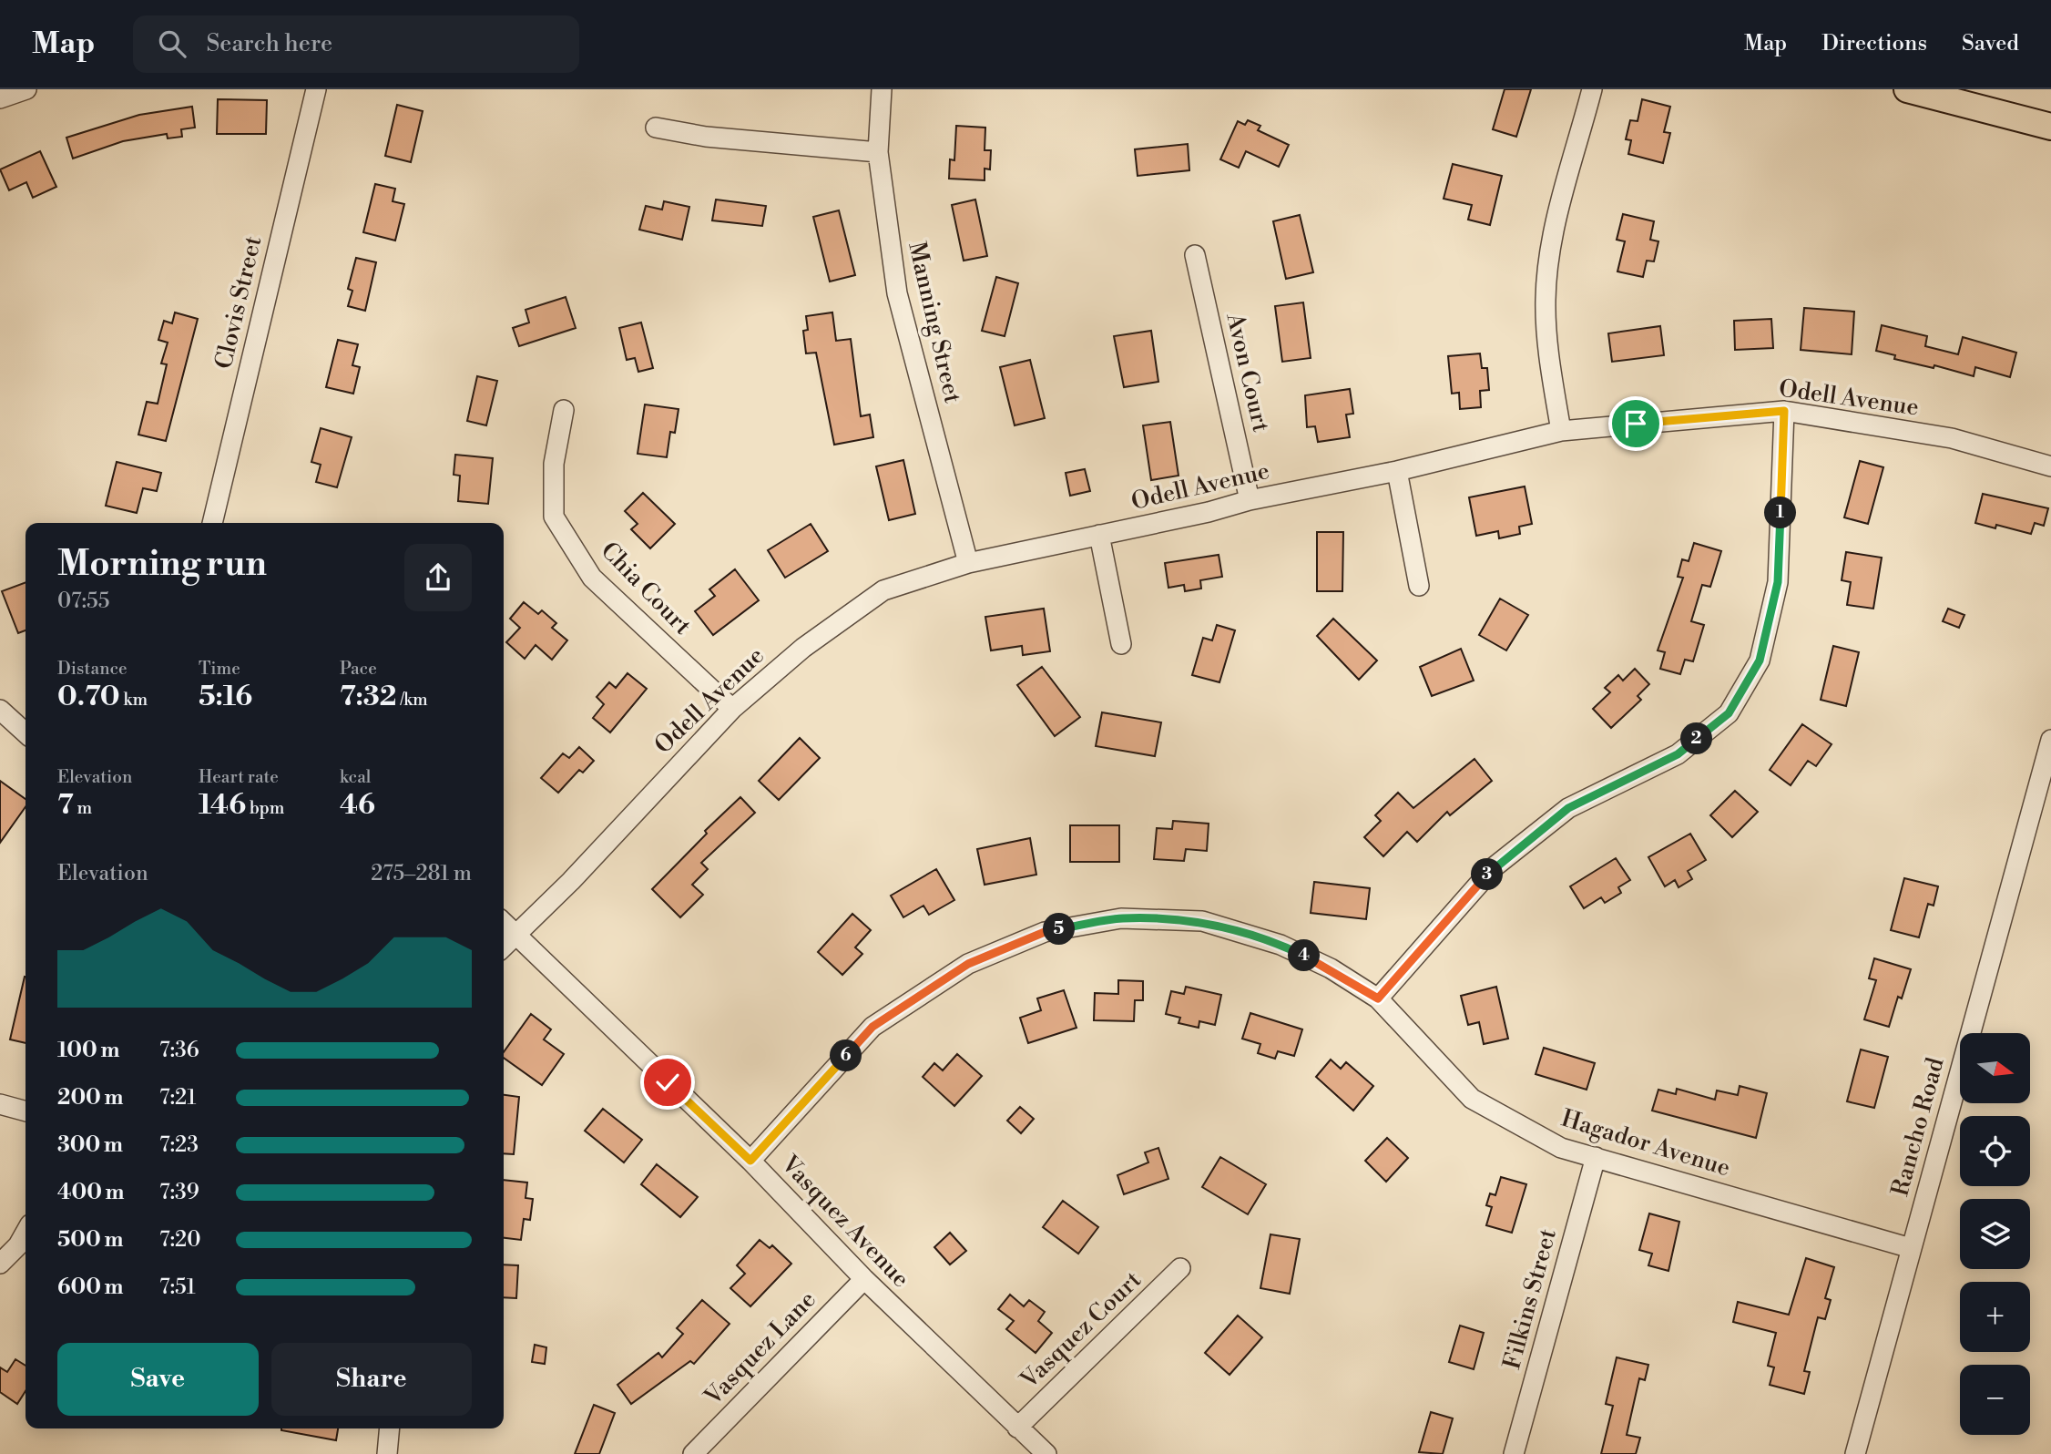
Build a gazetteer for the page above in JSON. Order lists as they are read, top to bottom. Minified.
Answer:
{"streets":{"street":["Clovis Street","Manning Street","Avon Court","Odell Avenue","Chia Court","Rancho Road","Hagador Avenue","Vasquez Avenue","Filkins Street","Vasquez Court","Vasquez Lane"]},"crossings":[["Manning Street","Odell Avenue"],["Avon Court","Odell Avenue"],["Odell Avenue","Chia Court"],["Odell Avenue","Vasquez Avenue"],["Rancho Road","Hagador Avenue"],["Hagador Avenue","Vasquez Avenue"],["Hagador Avenue","Filkins Street"],["Vasquez Avenue","Vasquez Court"],["Vasquez Avenue","Vasquez Lane"]],"north":"right","page":{"header":"Map","search":"Search here","nav":["Map","Directions","Saved"],"pins":["1","2","3","5","4","6"],"heading":["Morning run","07:55"],"stats":[["Distance","0.70 km"],["Time","5:16"],["Pace","7:32 /km"],["Elevation","7 m"],["Heart rate","146 bpm"],["kcal","46"]],"chart":["Elevation","275–281 m"],"list":[{"name":"100 m","note":"7:36"},{"name":"200 m","note":"7:21"},{"name":"300 m","note":"7:23"},{"name":"400 m","note":"7:39"},{"name":"500 m","note":"7:20"},{"name":"600 m","note":"7:51"}],"map_buttons":["+","−"],"buttons":["Save","Share"]}}
